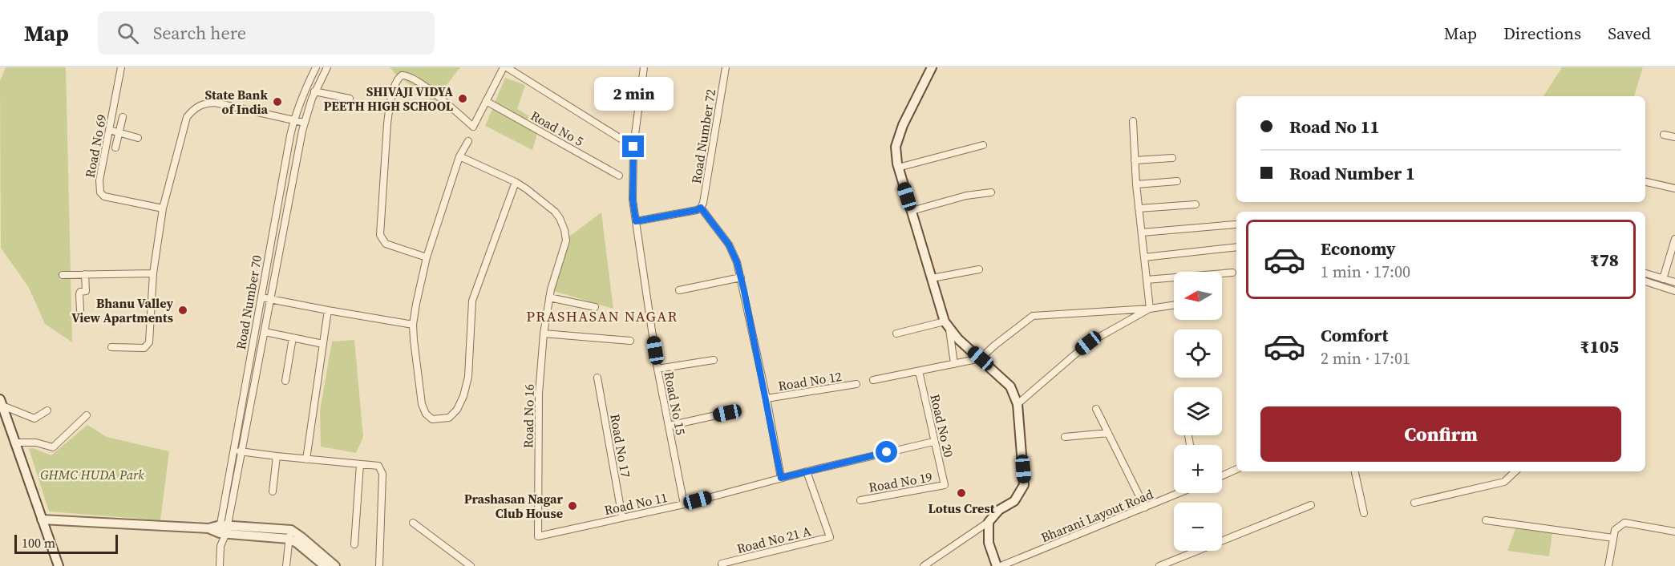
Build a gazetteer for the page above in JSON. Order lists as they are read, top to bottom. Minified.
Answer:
{"streets":{"street":["Road No 5","Road Number 72","Road No 69","Road Number 70","Road No 12","Road No 15","Road No 16","Road No 20","Road No 17","Road No 19","Road No 11","Bharani Layout Road","Road No 21 A"]},"crossings":[["Road No 15","Road No 11"],["Road No 16","Road No 11"],["Road No 20","Road No 19"],["Road No 20","Road No 11"],["Road No 17","Road No 11"],["Road No 11","Road No 21 A"]],"districts":["PRASHASAN NAGAR"],"parks":["GHMC HUDA Park"],"places":["SHIVAJI VIDYA PEETH HIGH SCHOOL","State Bank of India","Bhanu Valley View Apartments","Lotus Crest","Prashasan Nagar Club House"],"scale_bar":"100 m","north":"left","page":{"header":"Map","search":"Search here","nav":["Map","Directions","Saved"],"bubble":"2 min","banner":["Road No 11","Road Number 1"],"list":[{"name":"Economy","note":"1 min · 17:00","value":"₹78"},{"name":"Comfort","note":"2 min · 17:01","value":"₹105"}],"map_buttons":["+","−"],"buttons":"Confirm","scale":"100 m"}}
